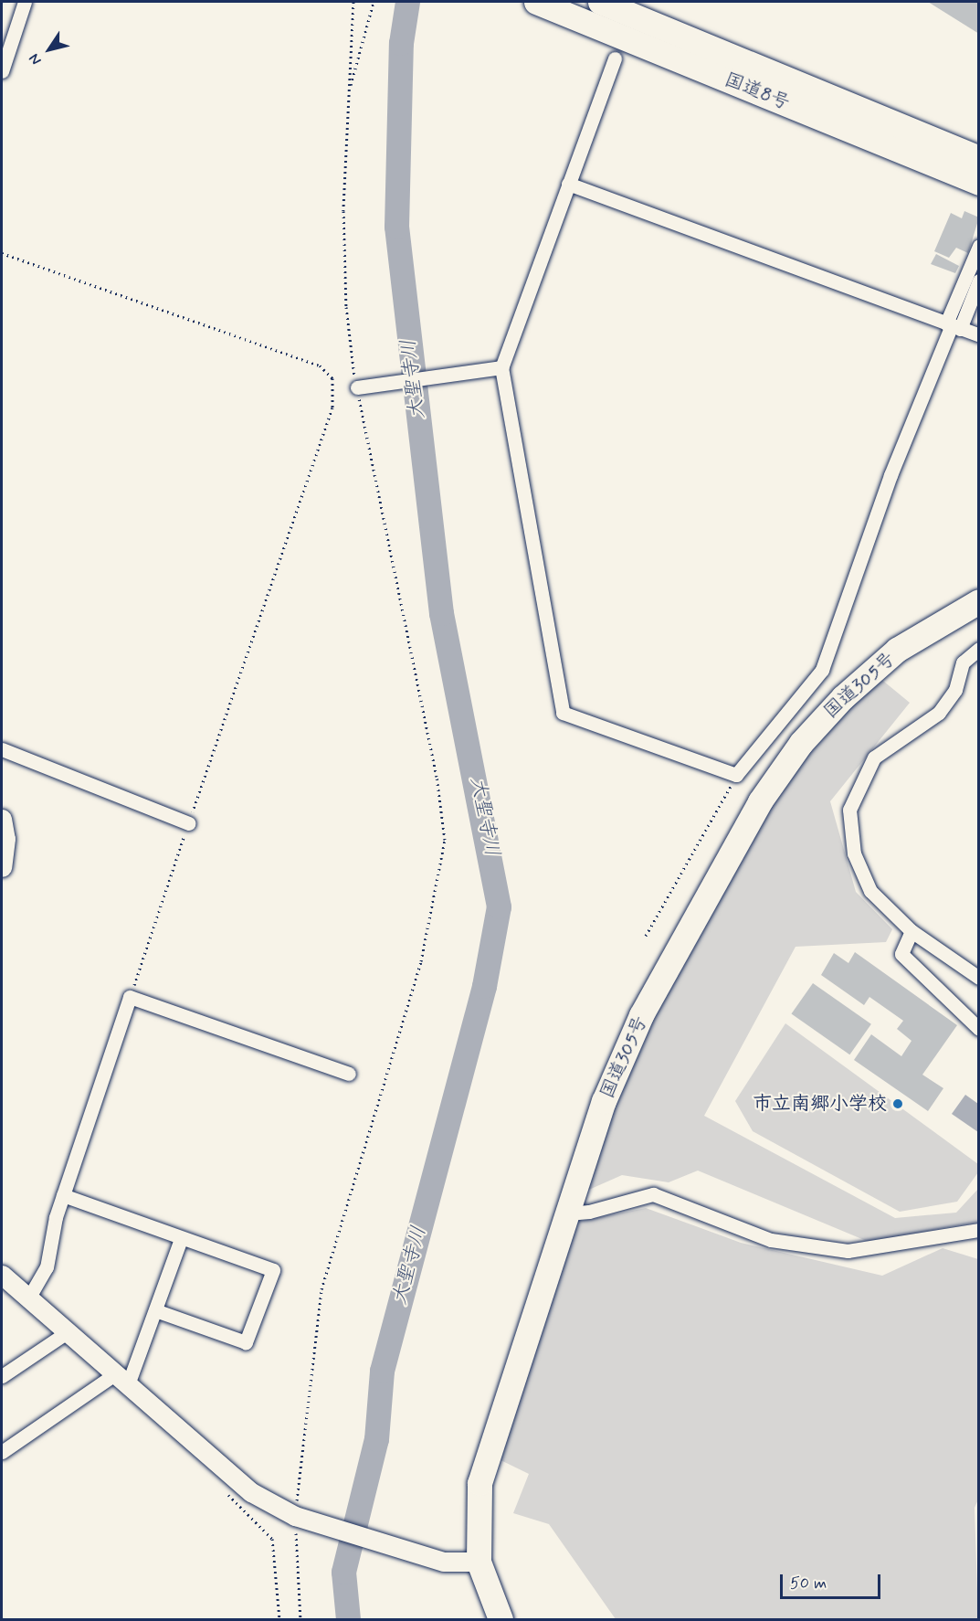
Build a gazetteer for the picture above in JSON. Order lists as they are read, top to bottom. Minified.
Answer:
{"streets":{"highway":["国道8号","国道305号"]},"water":["大聖寺川"],"places":["市立南郷小学校"],"scale_bar":"50 m","north":"bottom left"}
